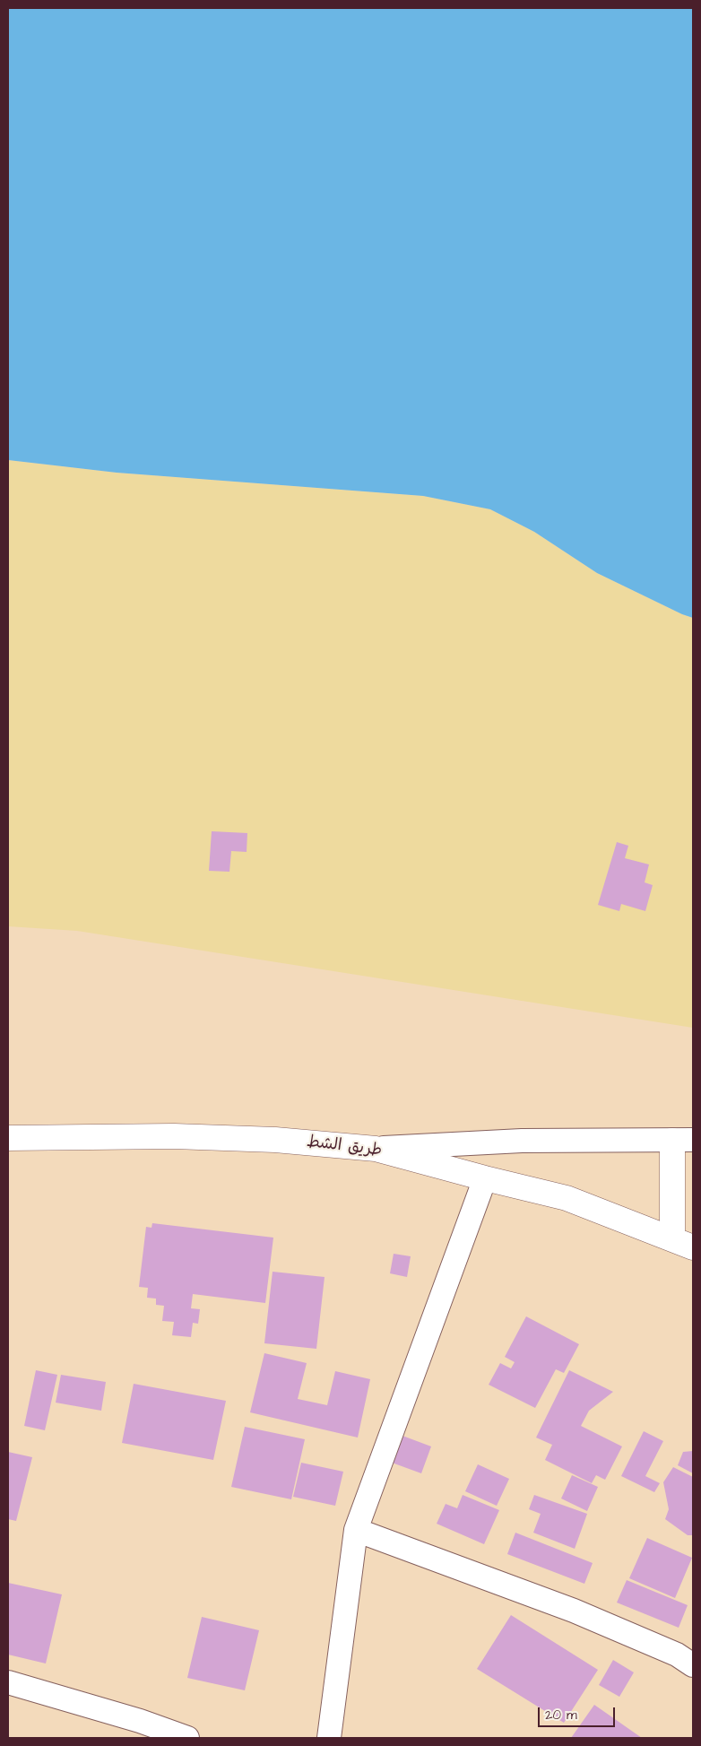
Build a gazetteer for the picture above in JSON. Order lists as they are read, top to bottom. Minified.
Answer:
{"streets":{"main road":["طريق الشط"]},"scale_bar":"20 m"}
